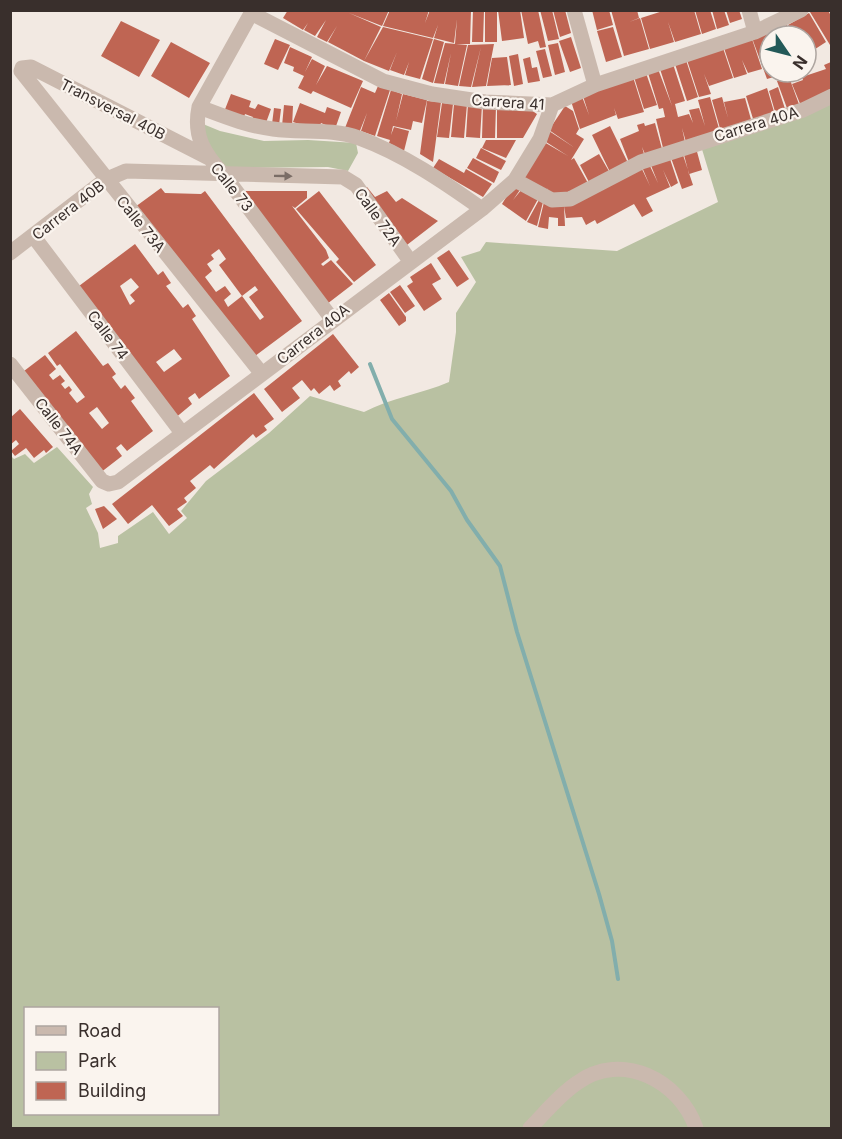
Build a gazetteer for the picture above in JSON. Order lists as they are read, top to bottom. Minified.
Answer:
{"streets":{"street":["Carrera 41","Transversal 40B","Carrera 40A","Calle 73","Carrera 40B","Calle 72A","Calle 73A","Calle 74","Calle 74A"]},"crossings":[["Carrera 41","Carrera 40A"],["Transversal 40B","Calle 73"],["Transversal 40B","Calle 73A"],["Carrera 40A","Calle 73"],["Carrera 40A","Calle 72A"],["Carrera 40A","Calle 73A"],["Carrera 40A","Calle 74"],["Carrera 40A","Calle 74A"],["Calle 73","Carrera 40B"],["Carrera 40B","Calle 72A"],["Carrera 40B","Calle 73A"],["Carrera 40B","Calle 74"]],"legend":["Road","Park","Building"],"north":"bottom right"}
